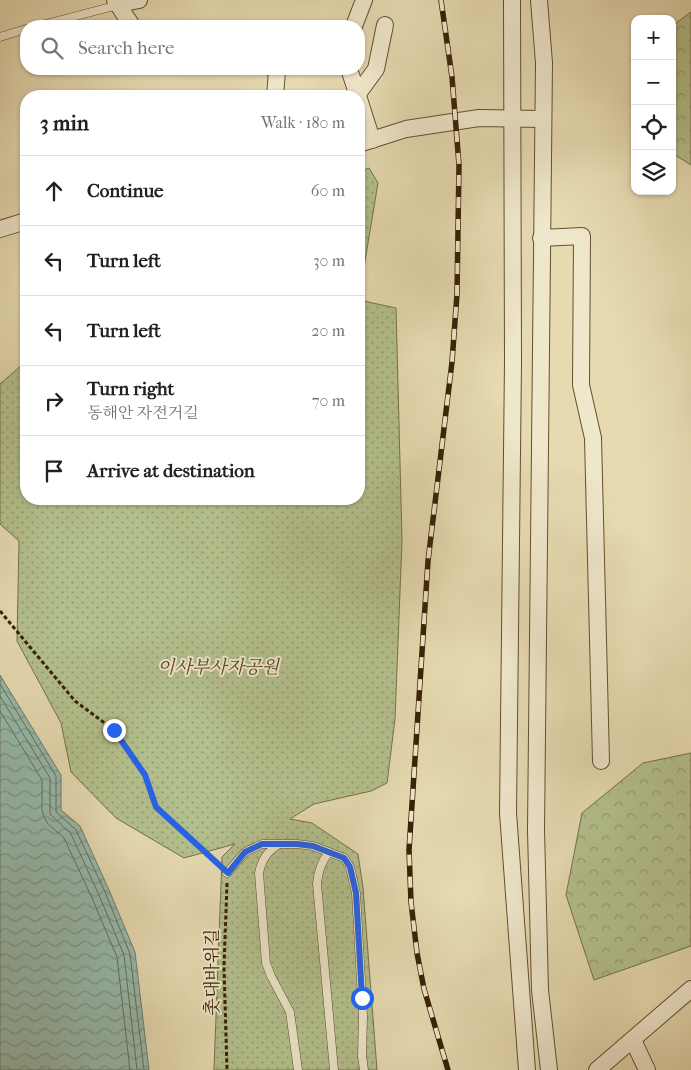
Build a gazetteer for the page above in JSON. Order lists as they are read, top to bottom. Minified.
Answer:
{"streets":{"path":["촛대바위길"]},"parks":["이사부사자공원"],"page":{"map_buttons":["+","−"],"search":"Search here","heading":["3 min","Walk · 180 m"],"list":[["Continue","60 m"],["Turn left","30 m"],["Turn left","20 m"],["Turn right","동해안 자전거길","70 m"],"Arrive at destination"]}}
